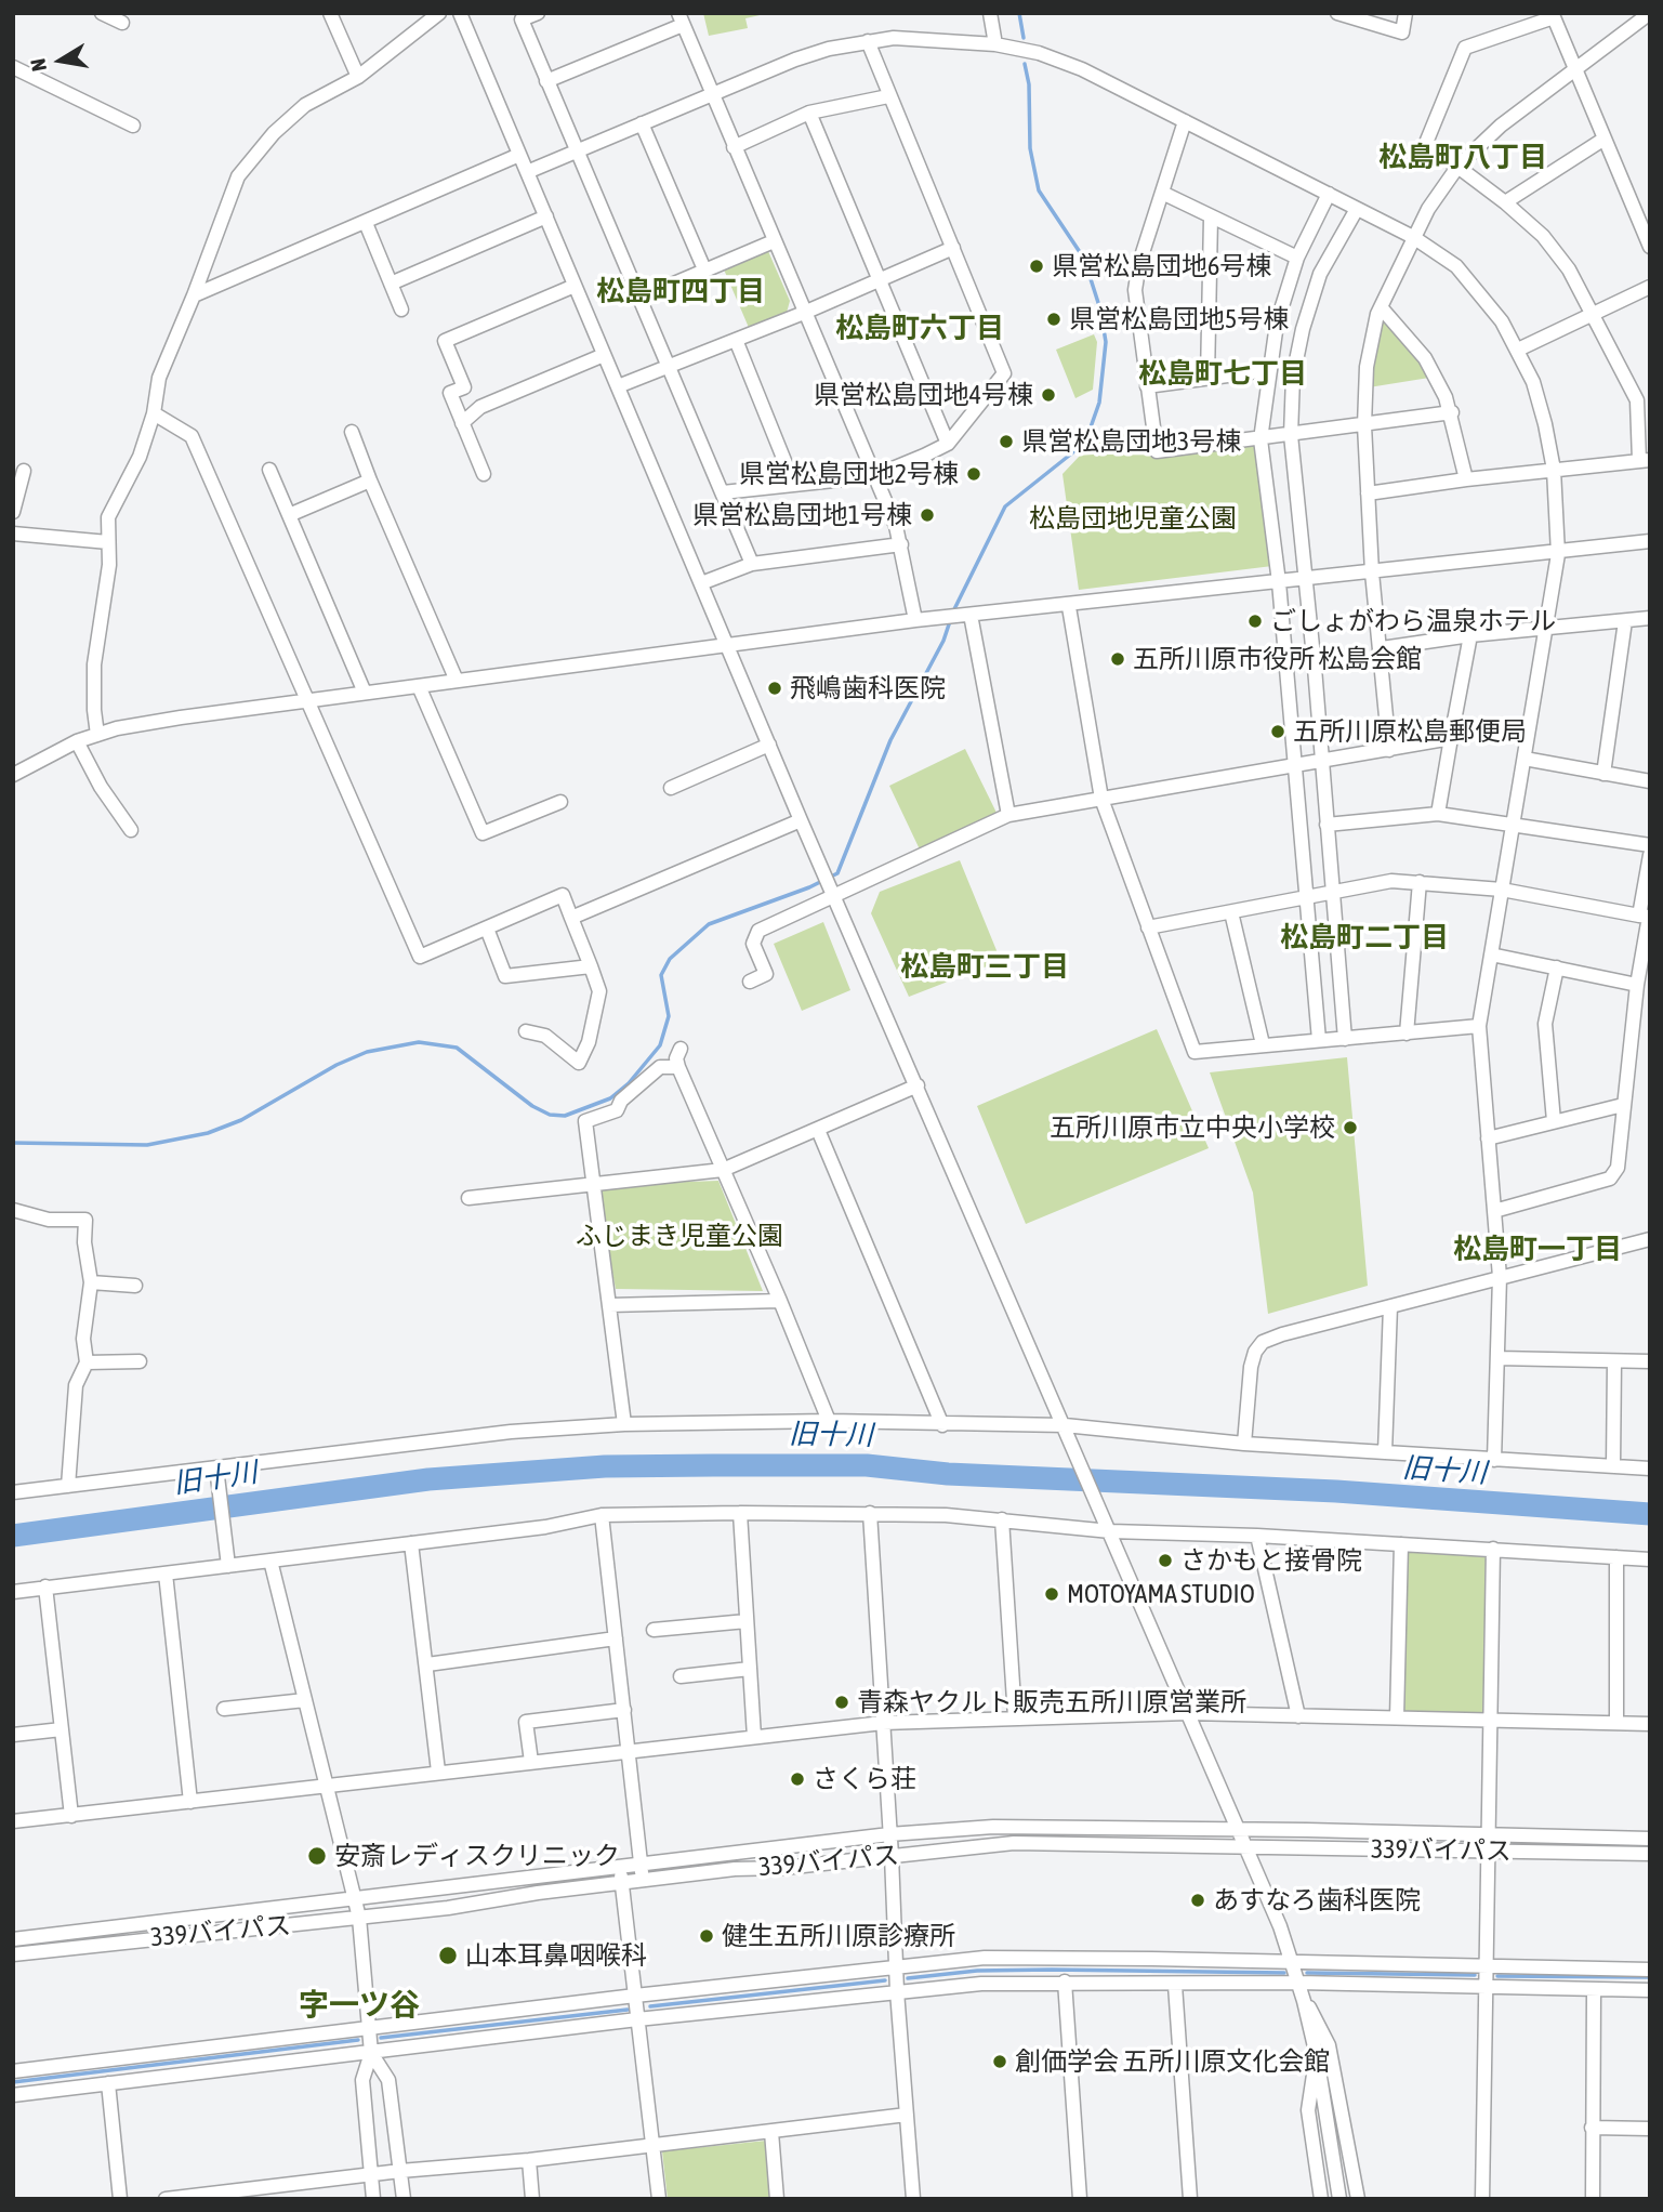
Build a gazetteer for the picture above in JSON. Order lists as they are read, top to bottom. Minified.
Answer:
{"streets":{"street":["339バイパス"]},"districts":["松島町八丁目","松島町四丁目","松島町六丁目","松島町七丁目","松島町二丁目","松島町三丁目","松島町一丁目","字一ツ谷"],"water":["旧十川"],"parks":["松島団地児童公園","ふじまき児童公園"],"places":["県営松島団地6号棟","県営松島団地5号棟","県営松島団地4号棟","県営松島団地3号棟","県営松島団地2号棟","県営松島団地1号棟","ごしょがわら温泉ホテル","五所川原市役所 松島会館","飛嶋歯科医院","五所川原松島郵便局","五所川原市立中央小学校","さかもと接骨院","MOTOYAMA STUDIO","青森ヤクルト販売五所川原営業所","さくら荘","安斎レディスクリニック","あすなろ歯科医院","健生五所川原診療所","山本耳鼻咽喉科","創価学会 五所川原文化会館"],"north":"left"}
